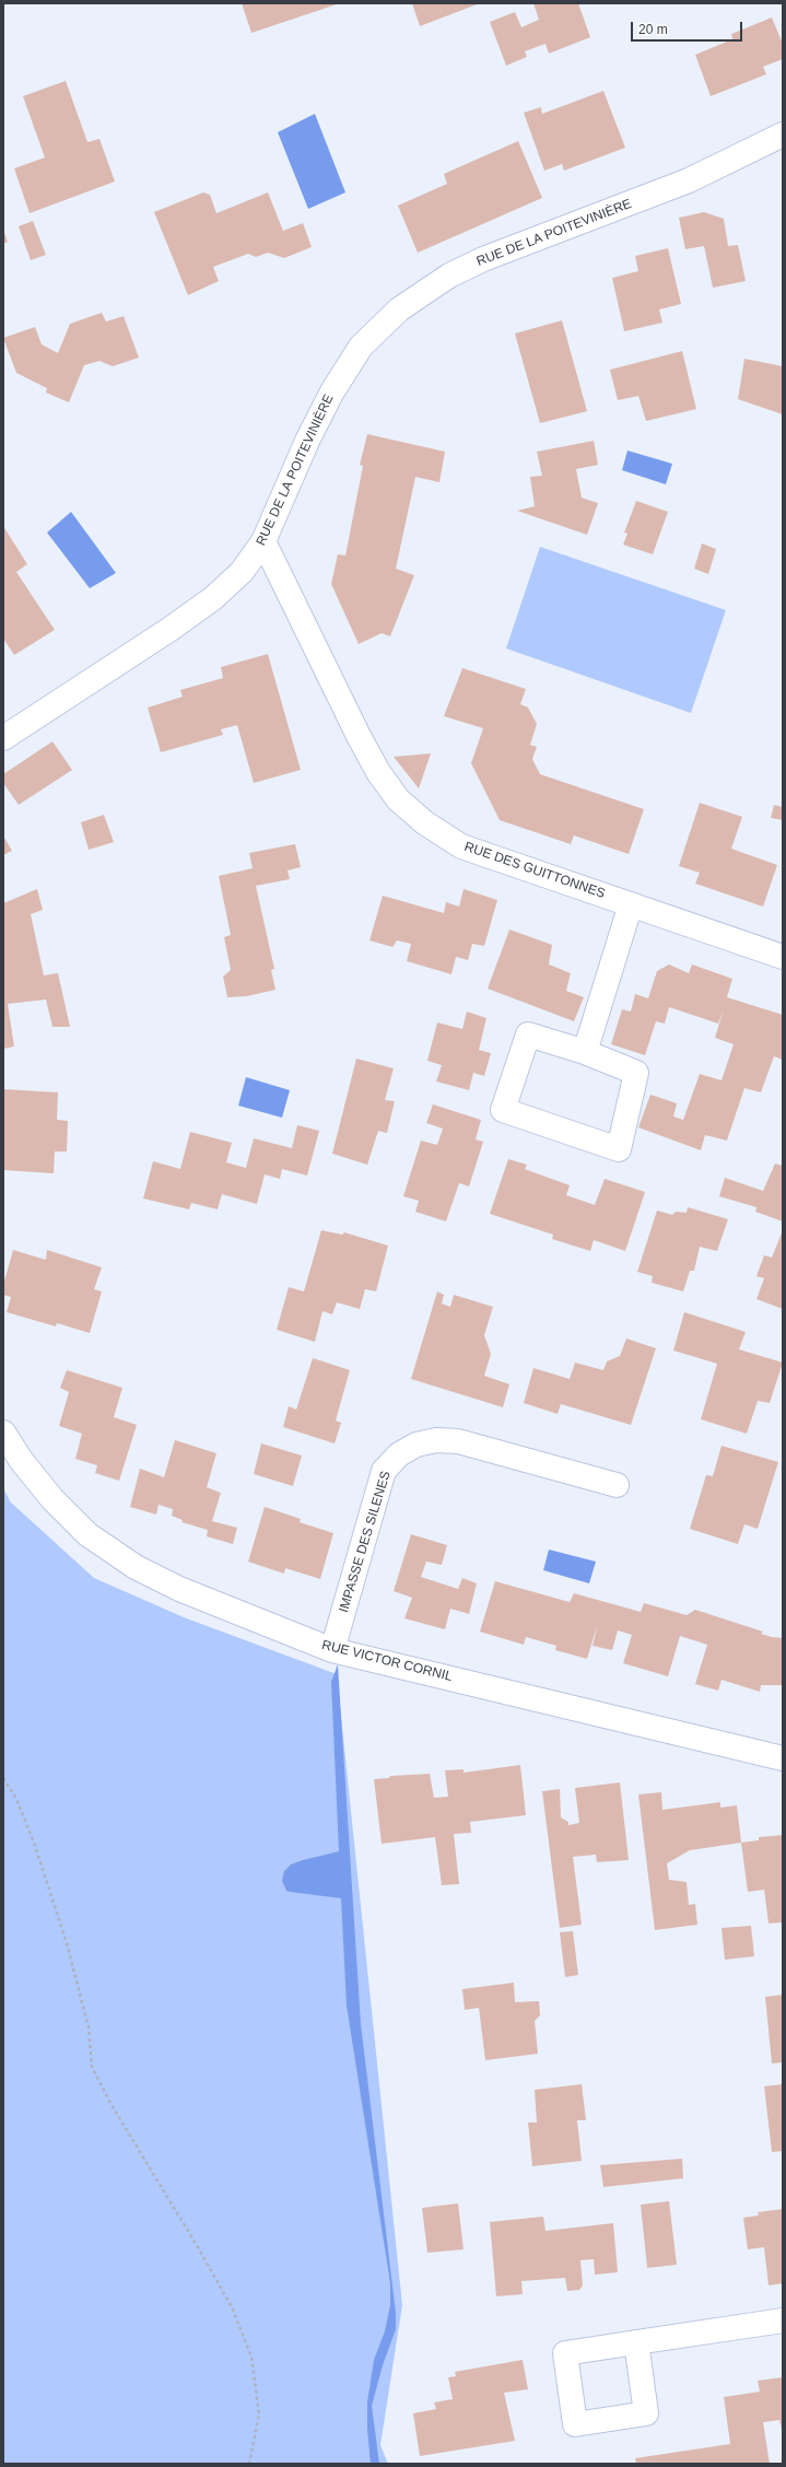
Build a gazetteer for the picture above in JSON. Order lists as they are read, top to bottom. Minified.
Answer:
{"streets":{"street":["RUE DE LA POITEVINIÈRE","RUE DES GUITTONNES","IMPASSE DES SILENES","RUE VICTOR CORNIL"]},"crossings":[["RUE DE LA POITEVINIÈRE","RUE DES GUITTONNES"],["IMPASSE DES SILENES","RUE VICTOR CORNIL"]],"scale_bar":"20 m"}
